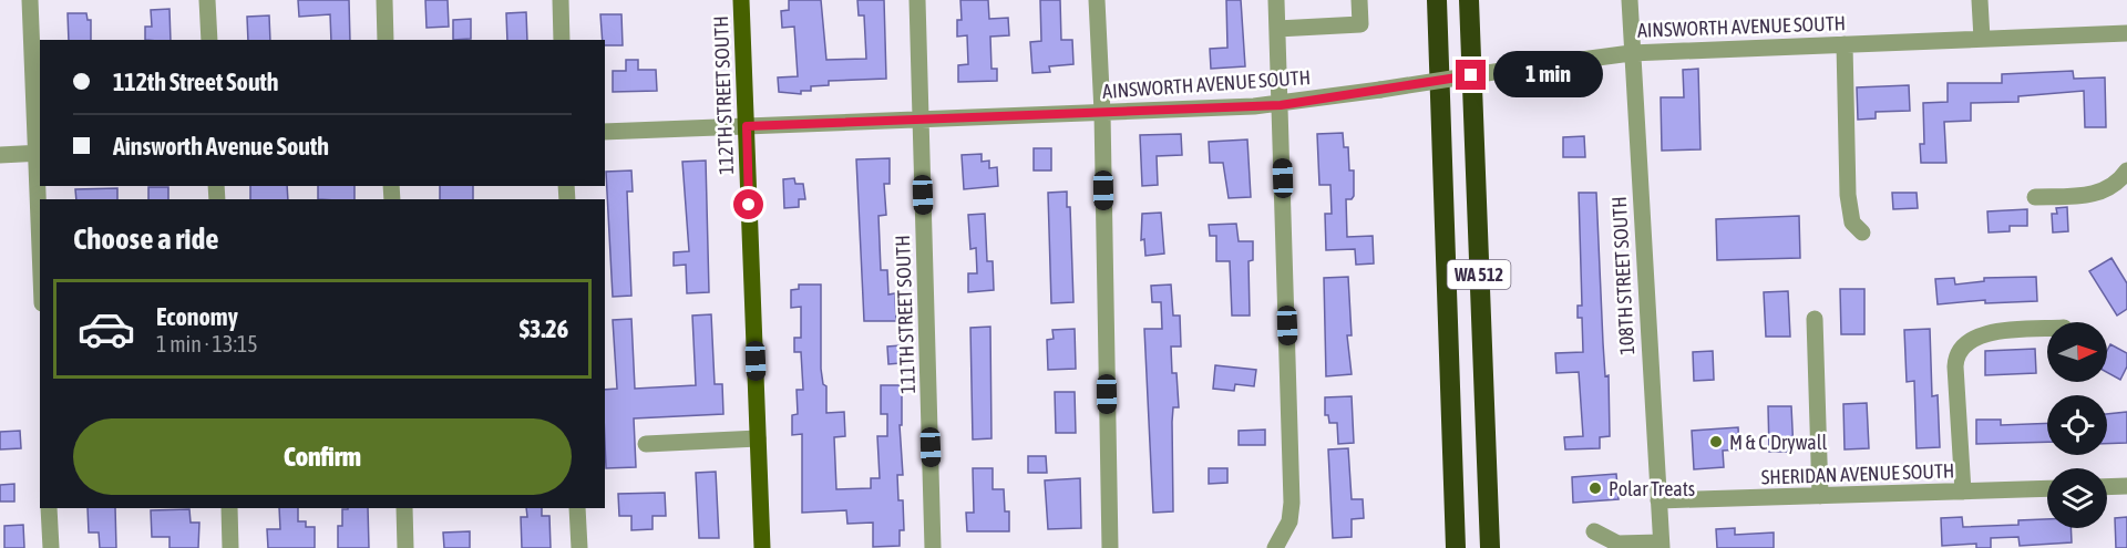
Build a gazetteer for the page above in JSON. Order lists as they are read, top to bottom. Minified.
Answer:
{"streets":{"highway":["WA 512"],"main road":["112TH STREET SOUTH"],"street":["AINSWORTH AVENUE SOUTH","108TH STREET SOUTH","111TH STREET SOUTH","SHERIDAN AVENUE SOUTH"]},"crossings":[["AINSWORTH AVENUE SOUTH","112TH STREET SOUTH"],["AINSWORTH AVENUE SOUTH","108TH STREET SOUTH"],["AINSWORTH AVENUE SOUTH","111TH STREET SOUTH"],["108TH STREET SOUTH","SHERIDAN AVENUE SOUTH"]],"places":["M & C Drywall","Polar Treats"],"north":"right","page":{"banner":["112th Street South","Ainsworth Avenue South"],"bubble":"1 min","heading":"Choose a ride","list":[{"name":"Economy","note":"1 min · 13:15","value":"$3.26"}],"buttons":"Confirm"}}
